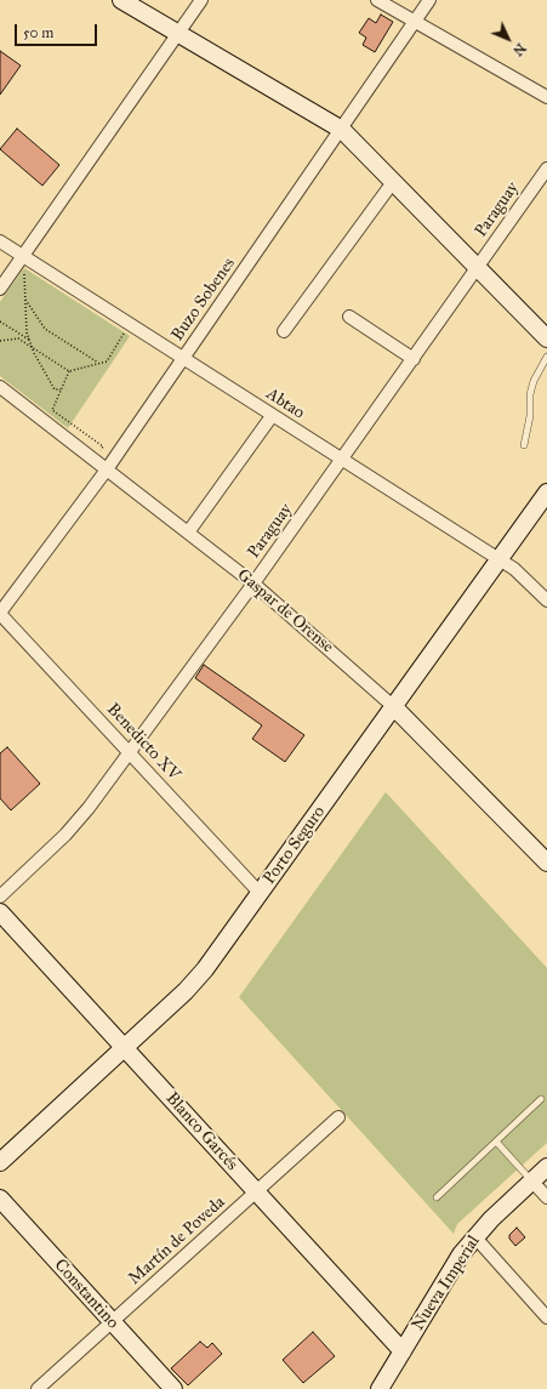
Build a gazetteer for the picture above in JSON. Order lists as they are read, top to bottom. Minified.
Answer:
{"streets":{"street":["Paraguay","Buzo Sobenes","Abtao","Gaspar de Orense","Benedicto XV","Porto Seguro","Blanco Garcés","Martín de Poveda","Nueva Imperial","Constantino"]},"crossings":[["Paraguay","Abtao"],["Paraguay","Gaspar de Orense"],["Paraguay","Benedicto XV"],["Buzo Sobenes","Abtao"],["Buzo Sobenes","Gaspar de Orense"],["Buzo Sobenes","Benedicto XV"],["Abtao","Porto Seguro"],["Gaspar de Orense","Porto Seguro"],["Benedicto XV","Porto Seguro"],["Porto Seguro","Blanco Garcés"],["Blanco Garcés","Martín de Poveda"],["Blanco Garcés","Nueva Imperial"],["Martín de Poveda","Constantino"]],"scale_bar":"50 m","north":"bottom right"}
